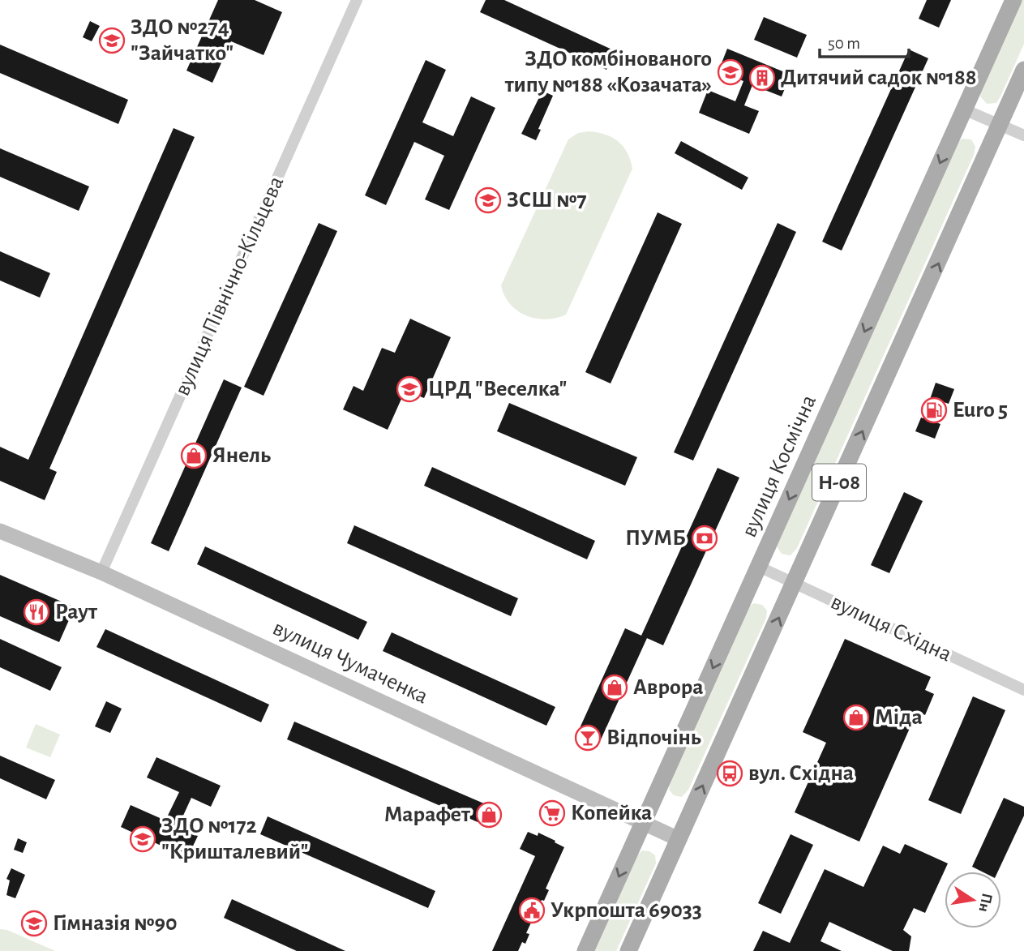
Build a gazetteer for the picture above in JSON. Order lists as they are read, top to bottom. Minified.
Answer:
{"streets":{"main road":["вулиця Космічна","Н-08"],"street":["вулиця Північно-Кільцева","вулиця Східна","вулиця Чумаченка"]},"crossings":[["вулиця Північно-Кільцева","вулиця Чумаченка"],["вулиця Космічна","вулиця Східна"],["вулиця Космічна","вулиця Чумаченка"],["Н-08","вулиця Східна"],["Н-08","вулиця Чумаченка"]],"places":{"school or university":["ЗДО №274 \"Зайчатко\"","ЗДО комбінованого типу №188 «Козачата»","ЗСШ №7","ЦРД \"Веселка\"","ЗДО №172 \"Кришталевий\"","Гімназія №90"],"building":["Дитячий садок №188"],"fuel station":["Euro 5"],"shop":["Янель","Аврора","Міда","Марафет"],"bank":["ПУМБ"],"restaurant":["Раут"],"bar":["Відпочінь"],"bus stop":["вул. Східна"],"supermarket":["Копейка"],"public building":["Укрпошта 69033"]},"scale_bar":"50 m","north":"right"}
